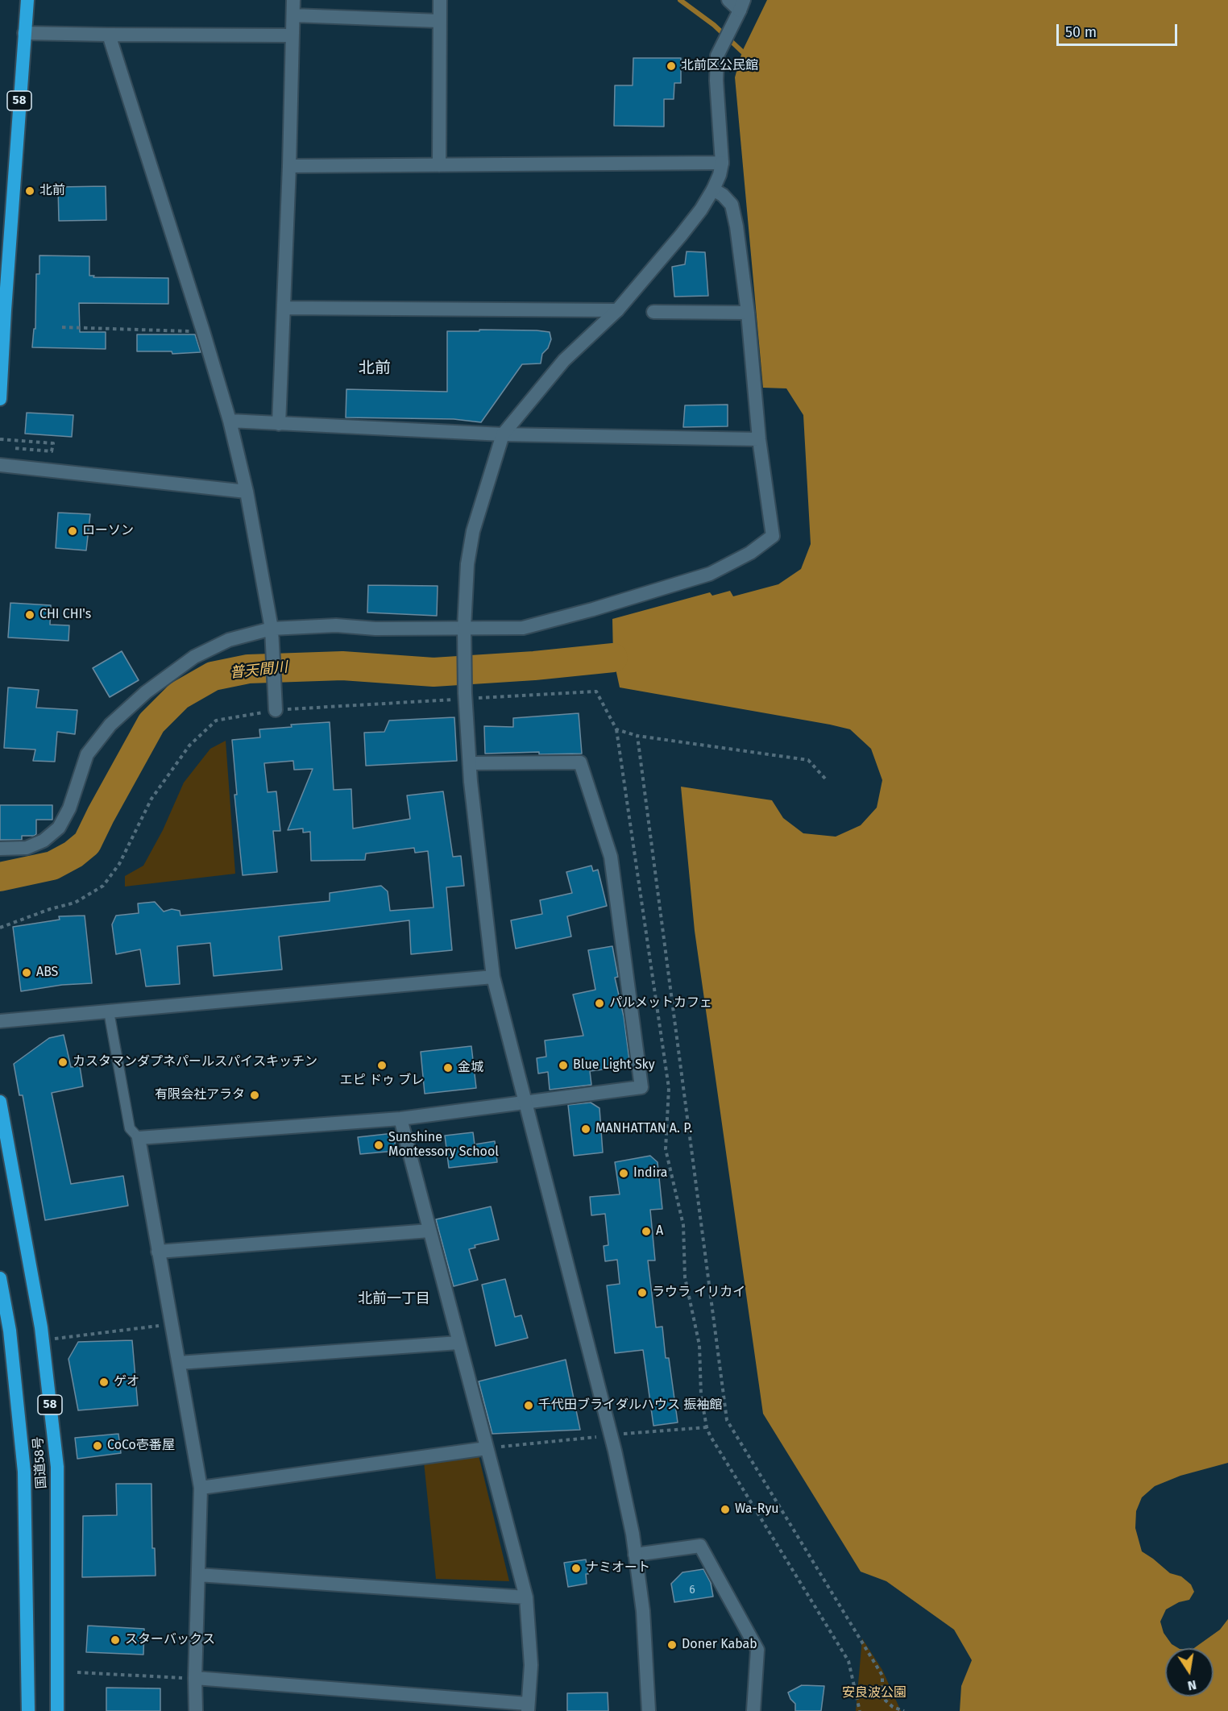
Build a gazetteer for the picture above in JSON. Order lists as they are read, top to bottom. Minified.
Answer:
{"streets":{"highway":["58","国道58号"]},"districts":["北前","北前一丁目"],"water":["普天間川"],"parks":["安良波公園"],"places":["北前区公民館","北前","ローソン","CHI CHI's","ABS","パルメットカフェ","カスタマンダプネパールスパイスキッチン","エピ ドゥ ブレ","Blue Light Sky","金城","有限会社アラタ","MANHATTAN A. P.","Sunshine Montessory School","Indira","A","ラウラ イリカイ","ゲオ","千代田ブライダルハウス 振袖館","CoCo壱番屋","Wa-Ryu","ナミオート","スターバックス","Doner Kabab"],"house_numbers":["6"],"scale_bar":"50 m","north":"bottom"}
